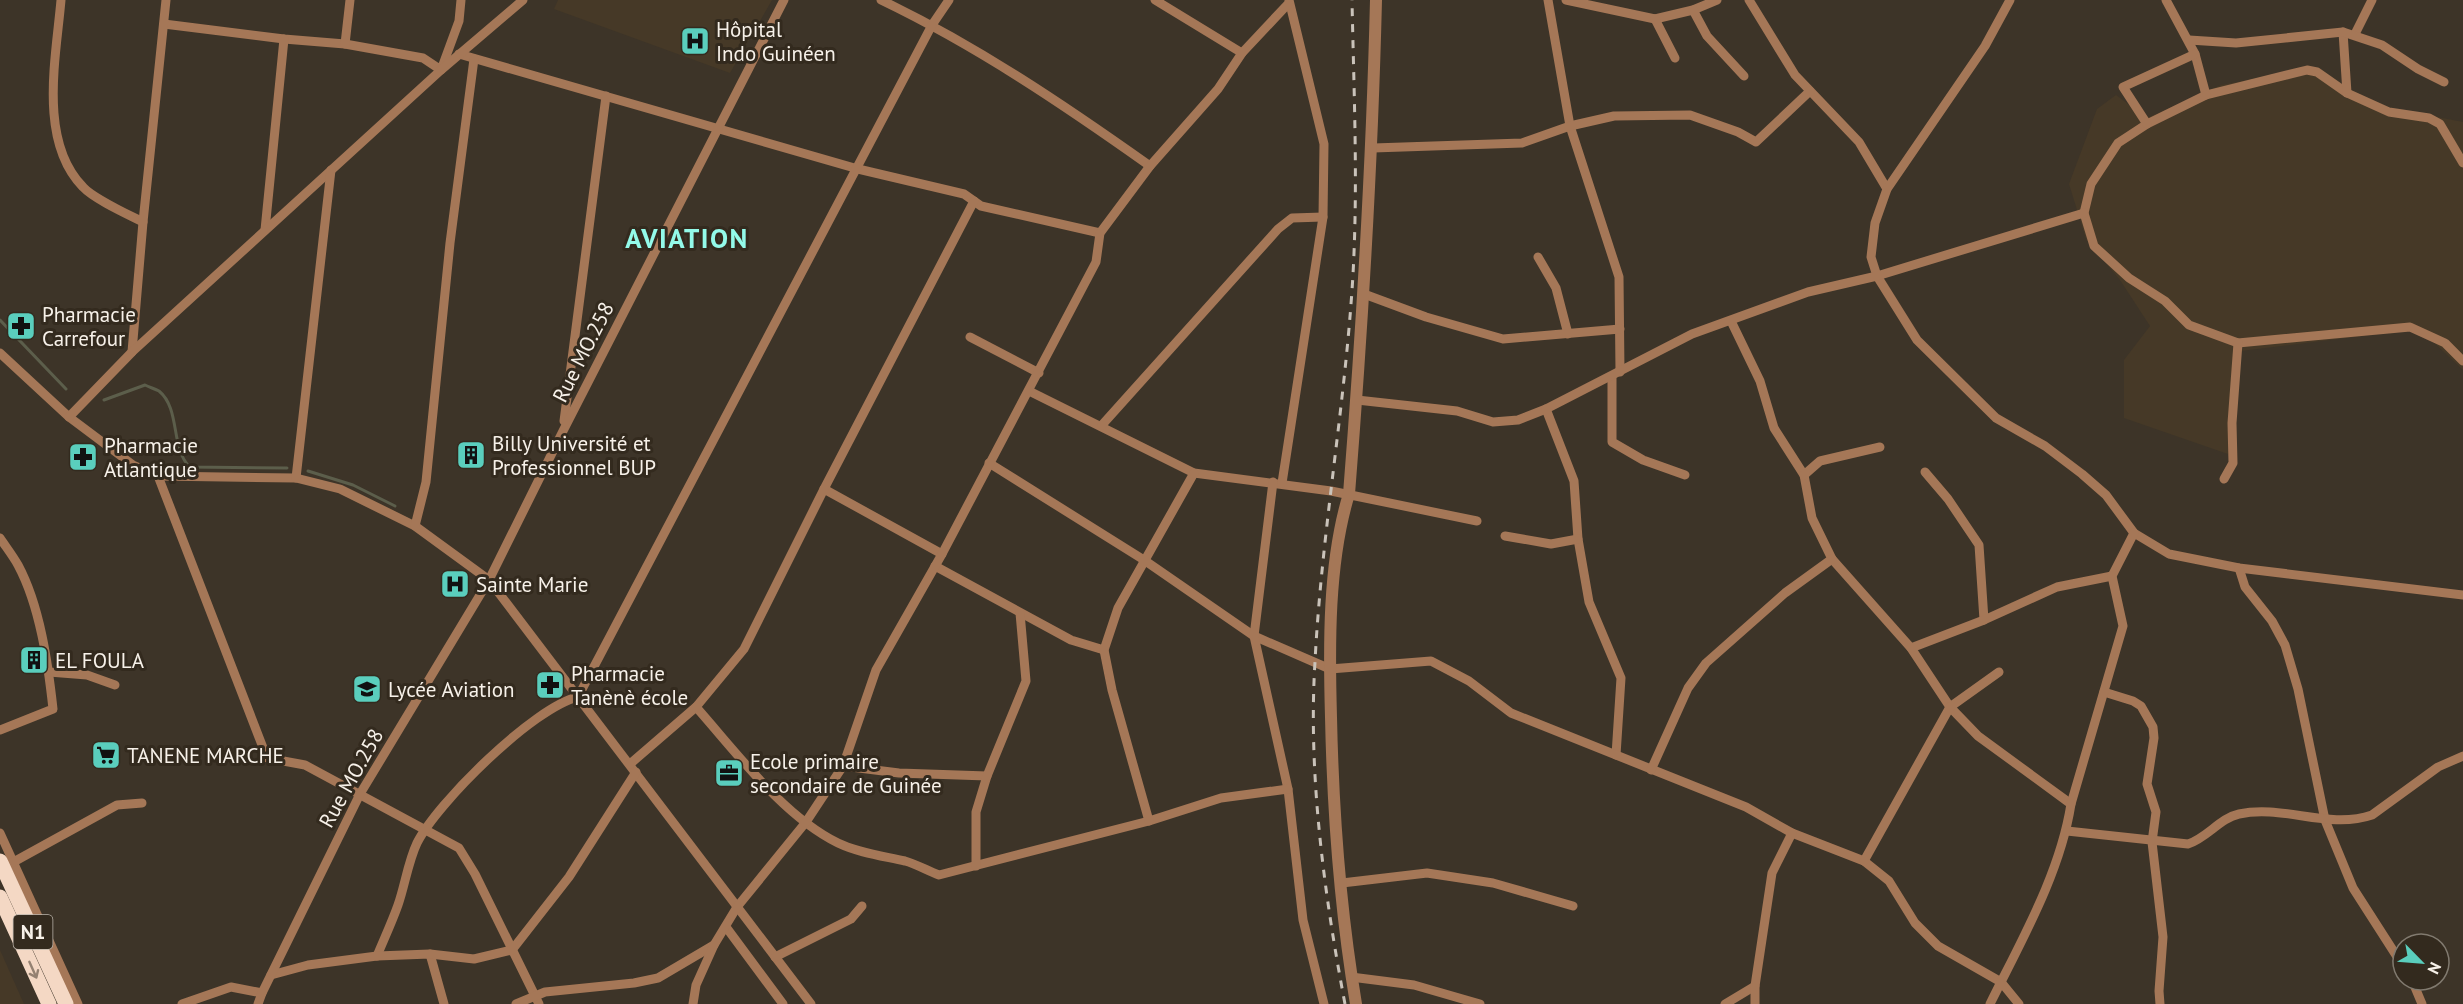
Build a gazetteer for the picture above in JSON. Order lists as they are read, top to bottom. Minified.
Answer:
{"streets":{"highway":["N1"],"street":["Rue MO.258"]},"districts":["AVIATION"],"places":{"hospital":["Hôpital Indo Guinéen","Sainte Marie"],"pharmacy":["Pharmacie Carrefour","Pharmacie Atlantique","Pharmacie Tanènè école"],"building":["Billy Université et Professionnel BUP","EL FOULA"],"school or university":["Lycée Aviation"],"supermarket":["TANENE MARCHE"],"office":["Ecole primaire secondaire de Guinée"]},"north":"bottom right"}
